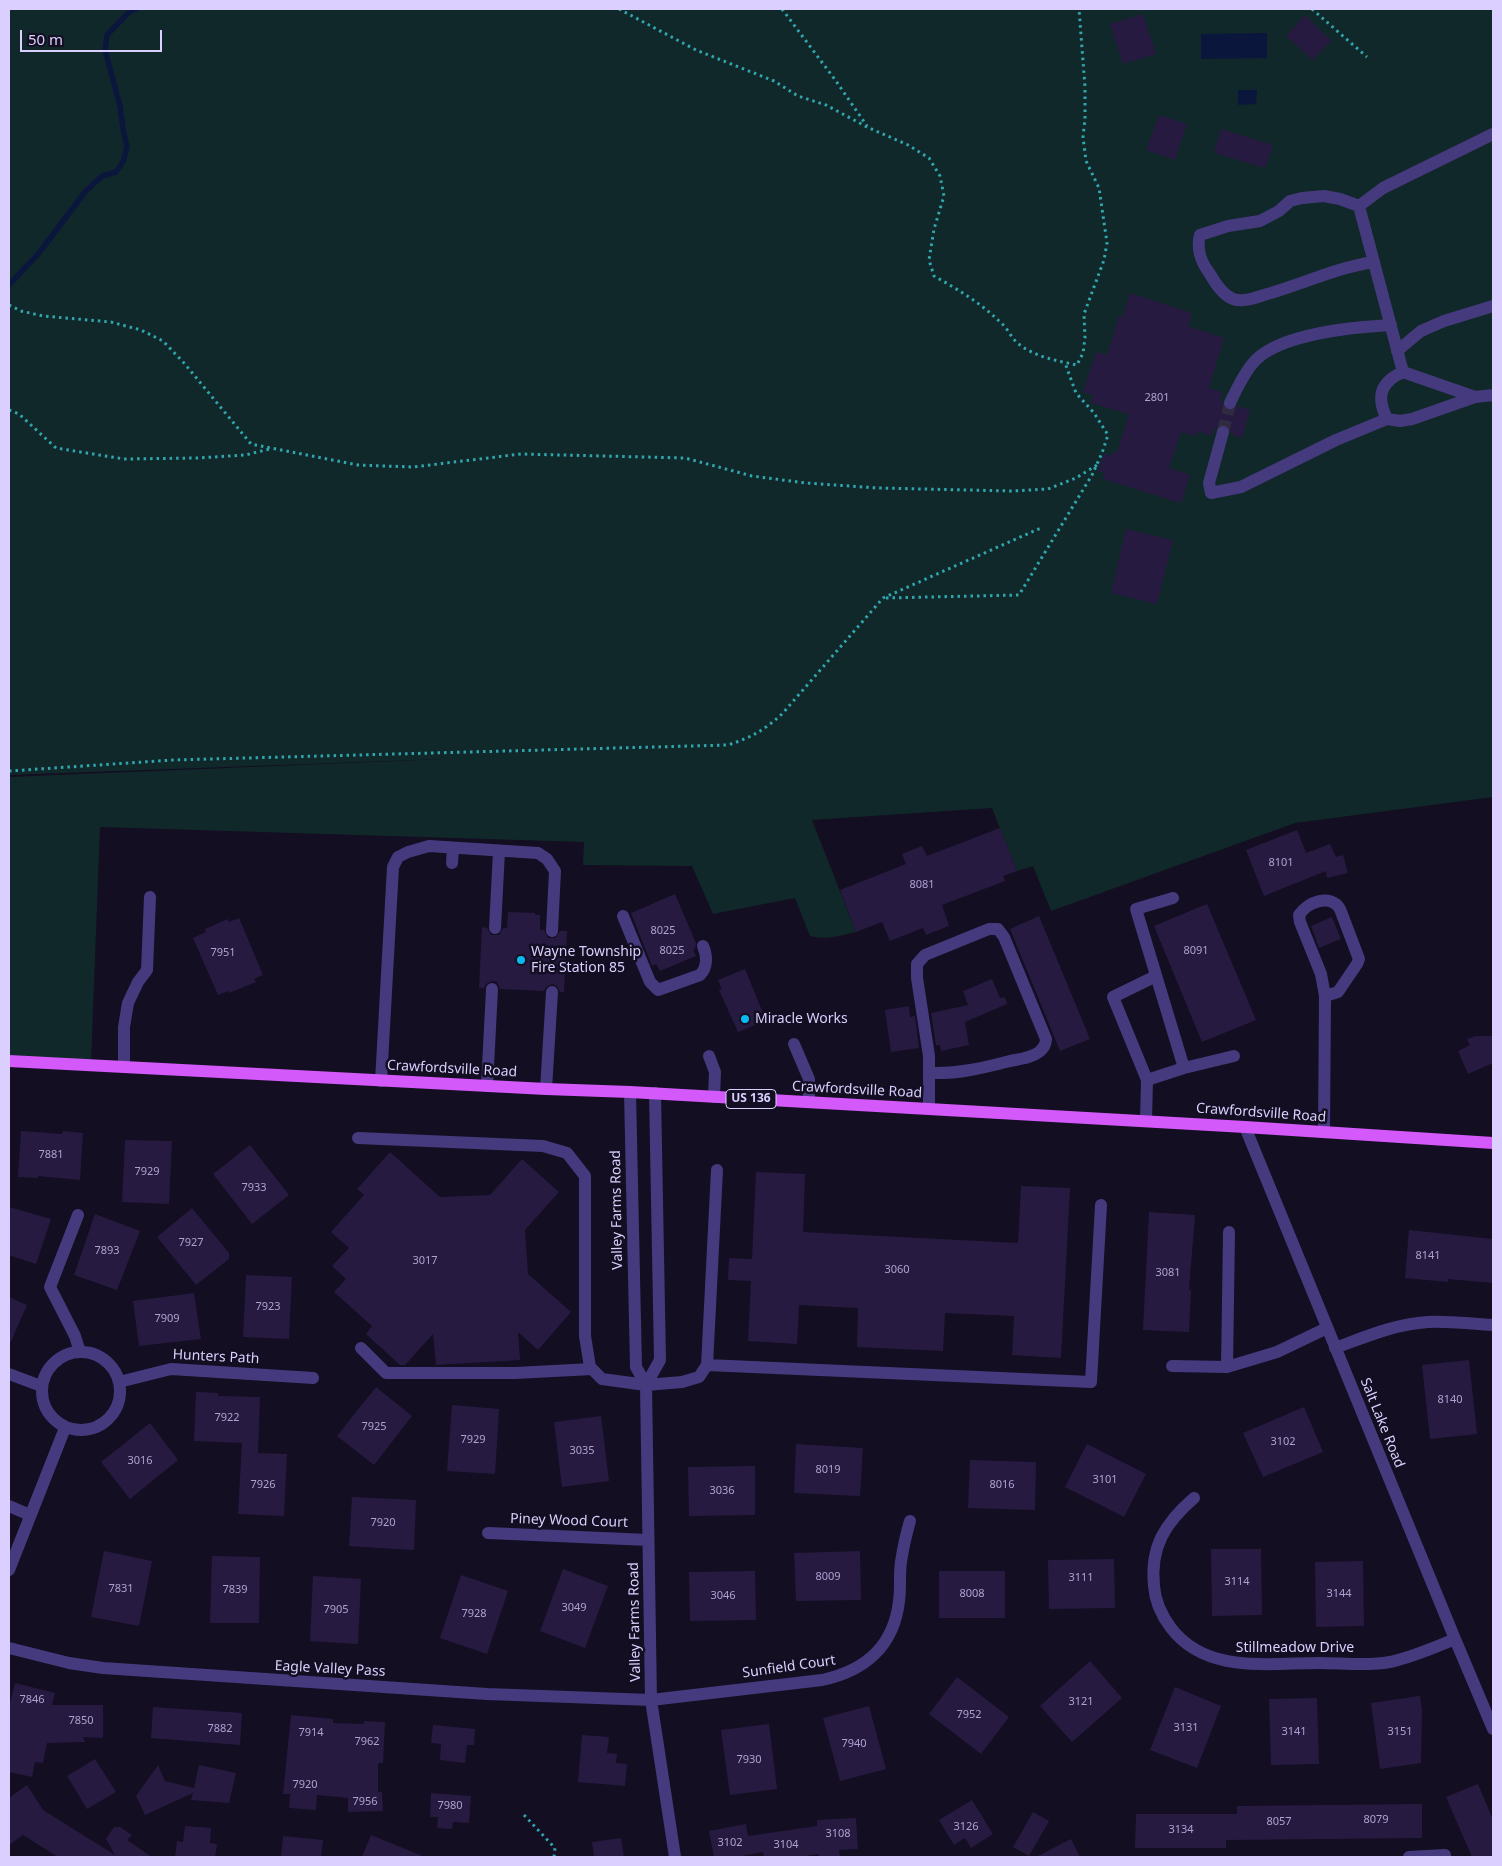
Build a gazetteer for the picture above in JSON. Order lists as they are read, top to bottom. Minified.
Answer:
{"streets":{"main road":["Crawfordsville Road","US 136"],"street":["Valley Farms Road","Hunters Path","Salt Lake Road","Piney Wood Court","Stillmeadow Drive","Sunfield Court","Eagle Valley Pass"]},"crossings":[["Crawfordsville Road","Valley Farms Road"],["Crawfordsville Road","Salt Lake Road"],["Valley Farms Road","Piney Wood Court"],["Valley Farms Road","Sunfield Court"],["Valley Farms Road","Eagle Valley Pass"],["Salt Lake Road","Stillmeadow Drive"],["Sunfield Court","Eagle Valley Pass"]],"places":["Wayne Township Fire Station 85","Miracle Works"],"house_numbers":["2801","8101","8081","8025","8025","8091","7951","7881","7929","7933","7927","7893","8141","3017","3060","3081","7923","7909","8140","7922","7925","7929","3102","3035","3016","8019","3101","7926","8016","3036","7920","8009","3111","3114","7831","7839","8008","3144","3046","3049","7905","7928","7846","3121","7952","7850","3131","7882","3141","3151","7914","7962","7940","7930","7920","7956","7980","8079","8057","3126","3134","3108","3102","3104"],"scale_bar":"50 m"}
